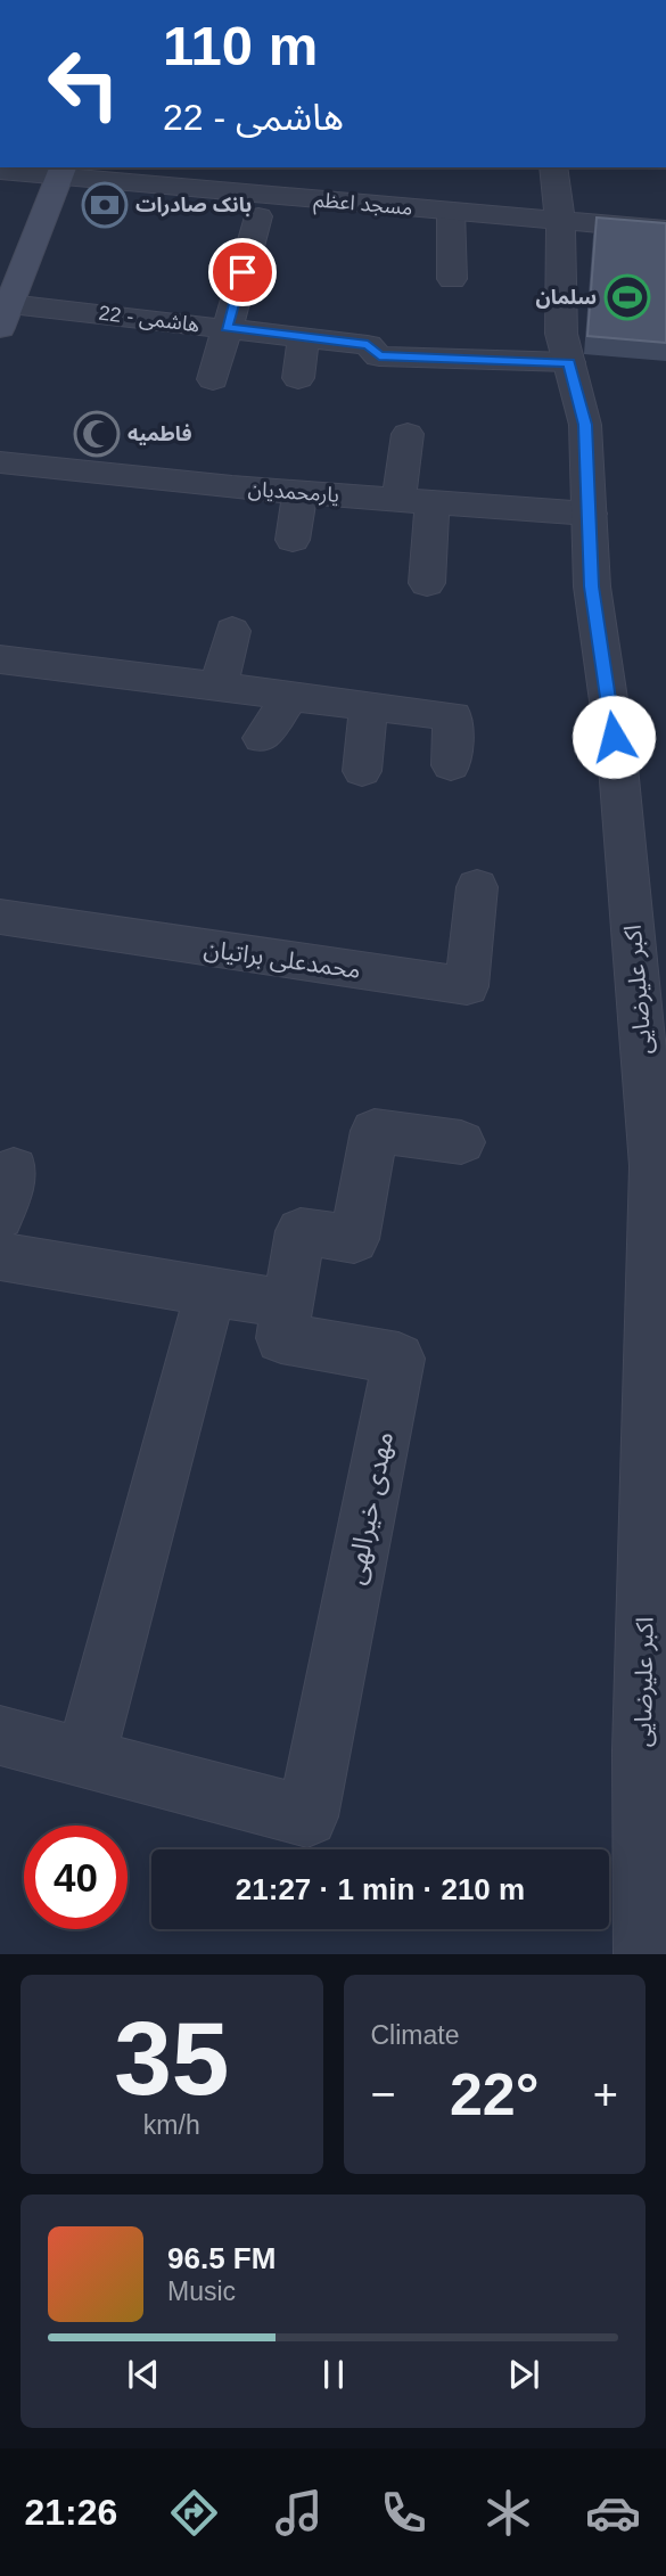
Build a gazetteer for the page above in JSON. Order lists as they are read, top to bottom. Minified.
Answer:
{"streets":{"street":["مسجد اعظم","هاشمی - 22","یارمحمدیان","محمدعلی براتیان","اکبر علیرضایی","مهدی خیرالهی"]},"crossings":[["مسجد اعظم","اکبر علیرضایی"],["هاشمی - 22","اکبر علیرضایی"],["یارمحمدیان","اکبر علیرضایی"]],"places":{"bank":["بانک صادرات"],"sports":["سلمان"],"mosque":["فاطمیه"]},"page":{"turn":["110 m","هاشمی - 22"],"limit":"40","trip":"21:27 · 1 min · 210 m","tile":[["35","km/h"],"Climate"],"heat":["−","22°","+"],"song":["96.5 FM","Music"],"tabs":"21:26"}}
